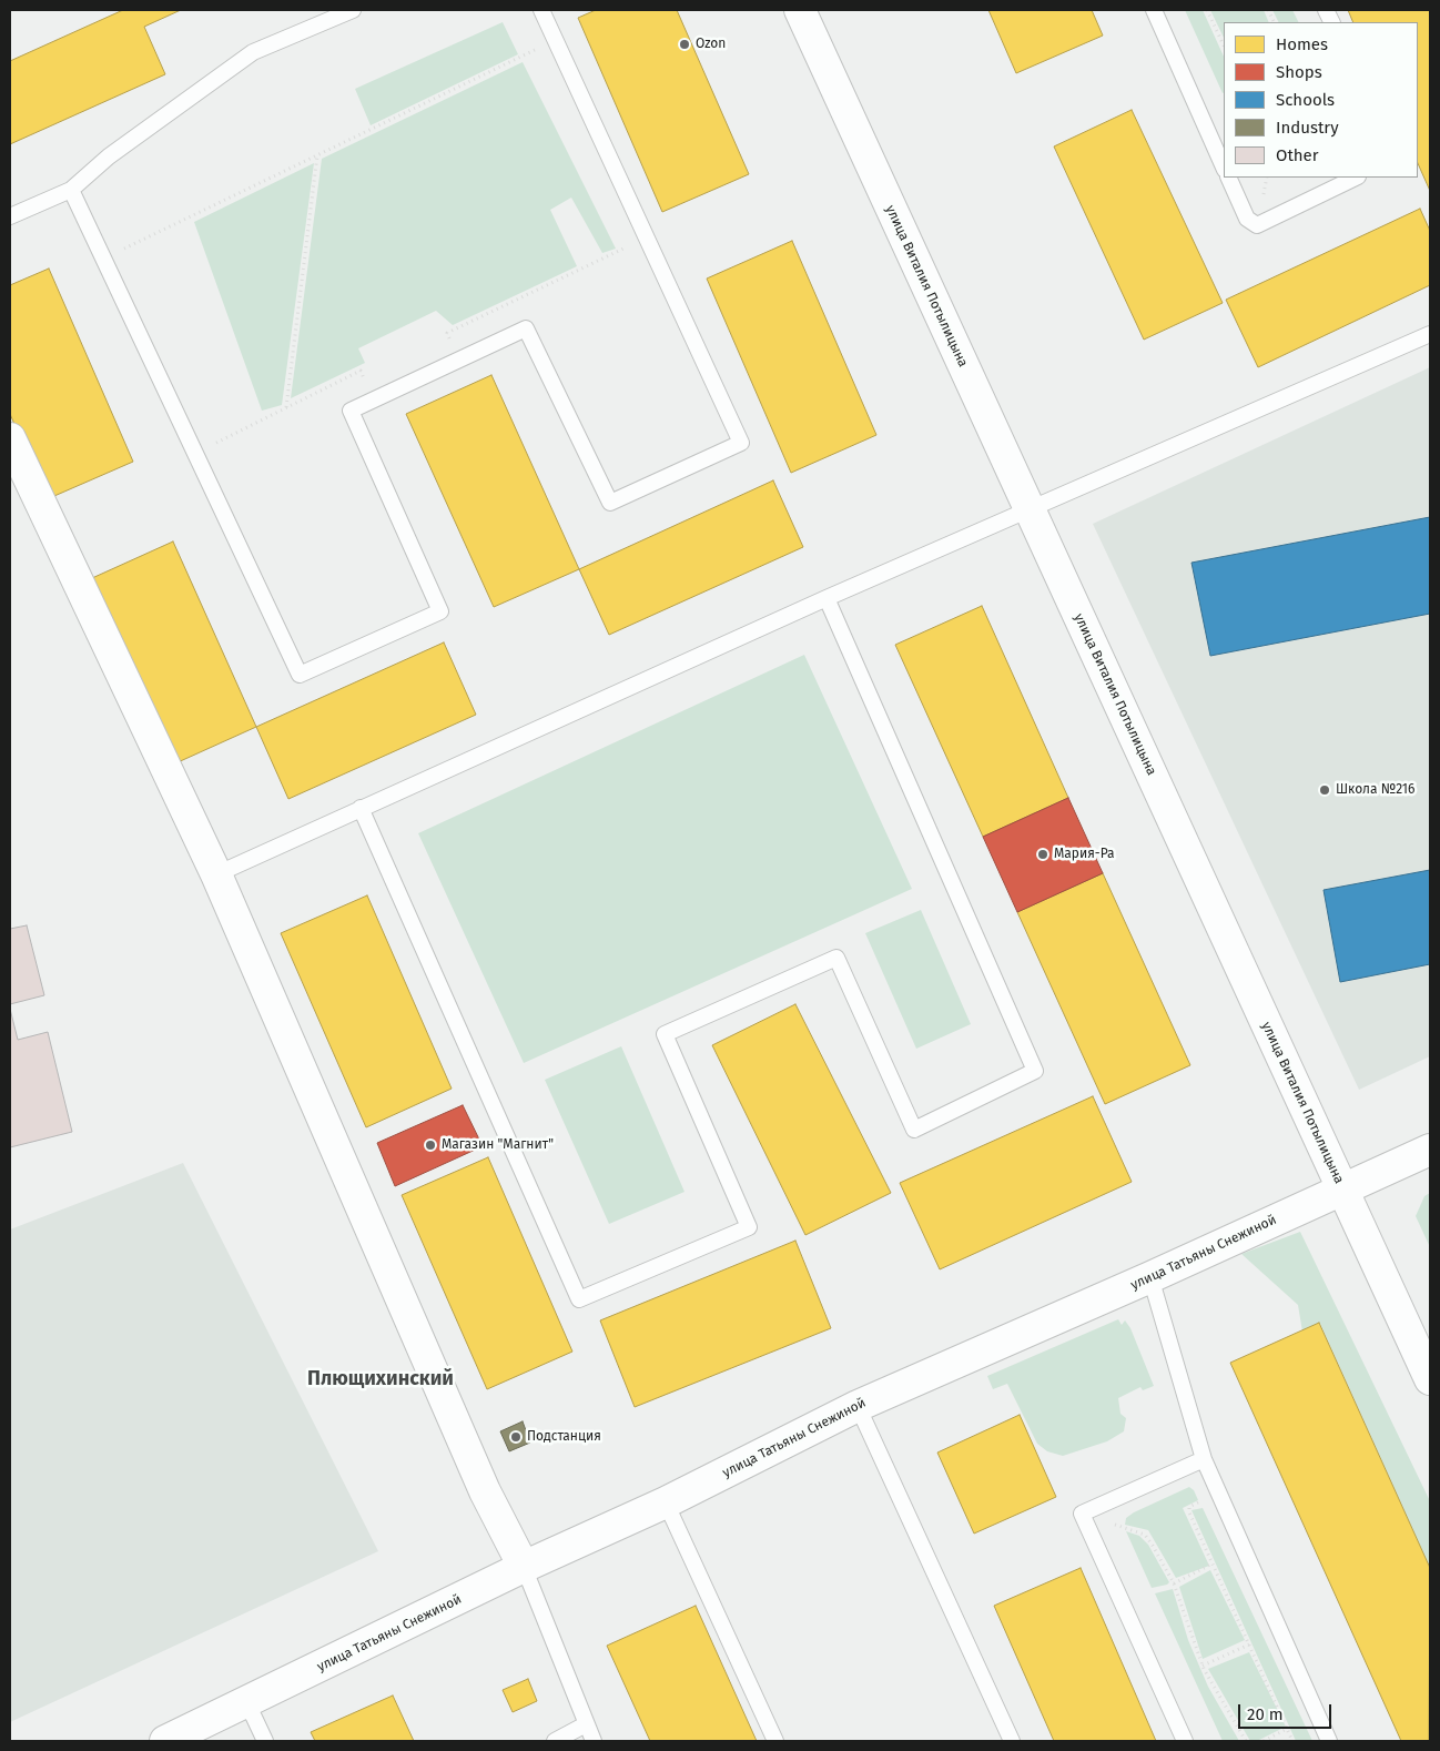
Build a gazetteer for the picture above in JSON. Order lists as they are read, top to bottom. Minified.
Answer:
{"streets":{"street":["улица Виталия Потылицына","улица Татьяны Снежиной"]},"crossings":[["улица Виталия Потылицына","улица Татьяны Снежиной"]],"districts":["Плющихинский"],"places":["Ozon","Школа №216","Мария-Ра","Магазин \"Магнит\"","Подстанция"],"legend":["Homes","Shops","Schools","Industry","Other"],"scale_bar":"20 m"}
